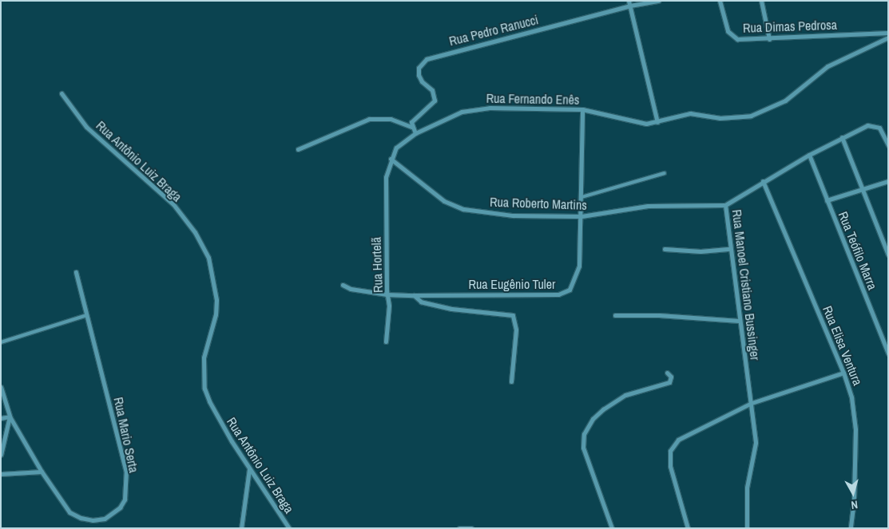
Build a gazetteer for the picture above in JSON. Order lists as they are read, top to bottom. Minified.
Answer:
{"streets":{"street":["Rua Dimas Pedrosa","Rua Pedro Ranucci","Rua Fernando Enês","Rua Antônio Luiz Braga","Rua Roberto Martins","Rua Teófilo Marra","Rua Hortelã","Rua Eugênio Tuler","Rua Manoel Cristiano Bussinger","Rua Elisa Ventura","Rua Mario Serta"]},"crossings":[["Rua Fernando Enês","Rua Roberto Martins"],["Rua Fernando Enês","Rua Hortelã"],["Rua Fernando Enês","Rua Eugênio Tuler"],["Rua Roberto Martins","Rua Eugênio Tuler"],["Rua Roberto Martins","Rua Manoel Cristiano Bussinger"],["Rua Teófilo Marra","Rua Manoel Cristiano Bussinger"],["Rua Hortelã","Rua Eugênio Tuler"],["Rua Manoel Cristiano Bussinger","Rua Elisa Ventura"]],"north":"bottom"}
